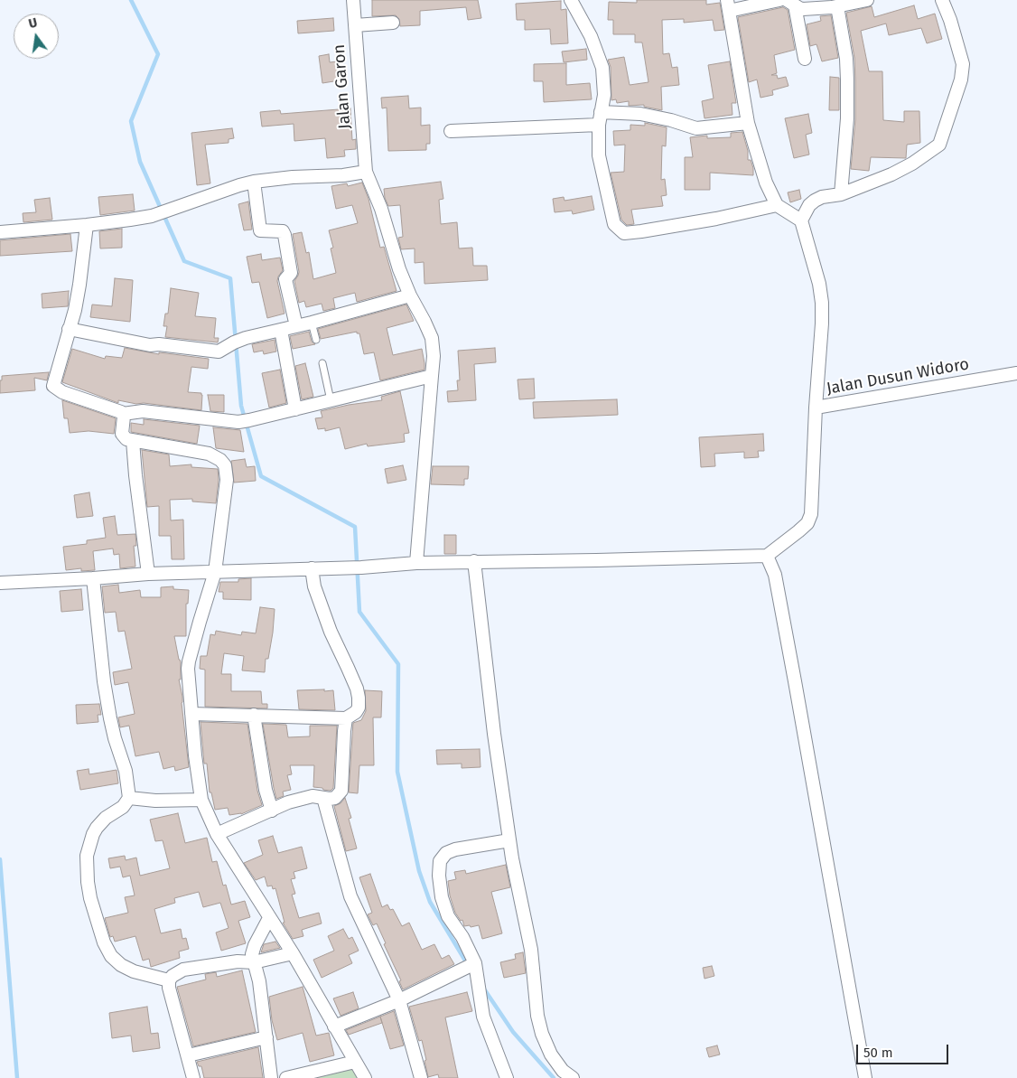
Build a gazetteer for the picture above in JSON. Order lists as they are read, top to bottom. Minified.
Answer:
{"streets":{"street":["Jalan Garon","Jalan Dusun Widoro"]},"scale_bar":"50 m","north":"top"}
